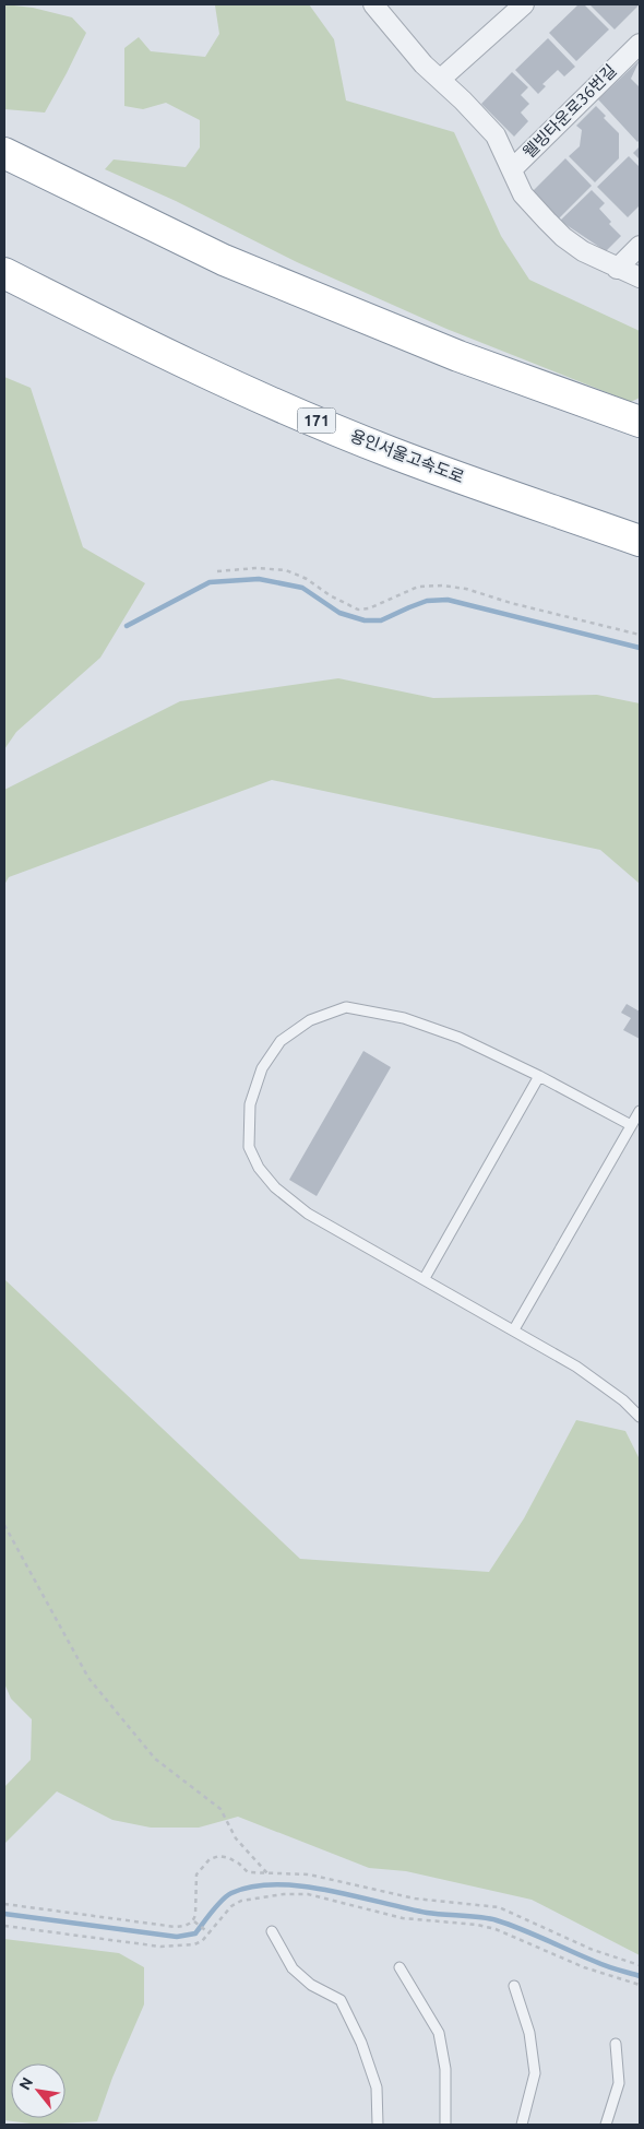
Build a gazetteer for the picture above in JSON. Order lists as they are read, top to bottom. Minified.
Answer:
{"streets":{"highway":["171","용인서울고속도로"],"street":["웰빙타운로36번길"]},"north":"top left"}
